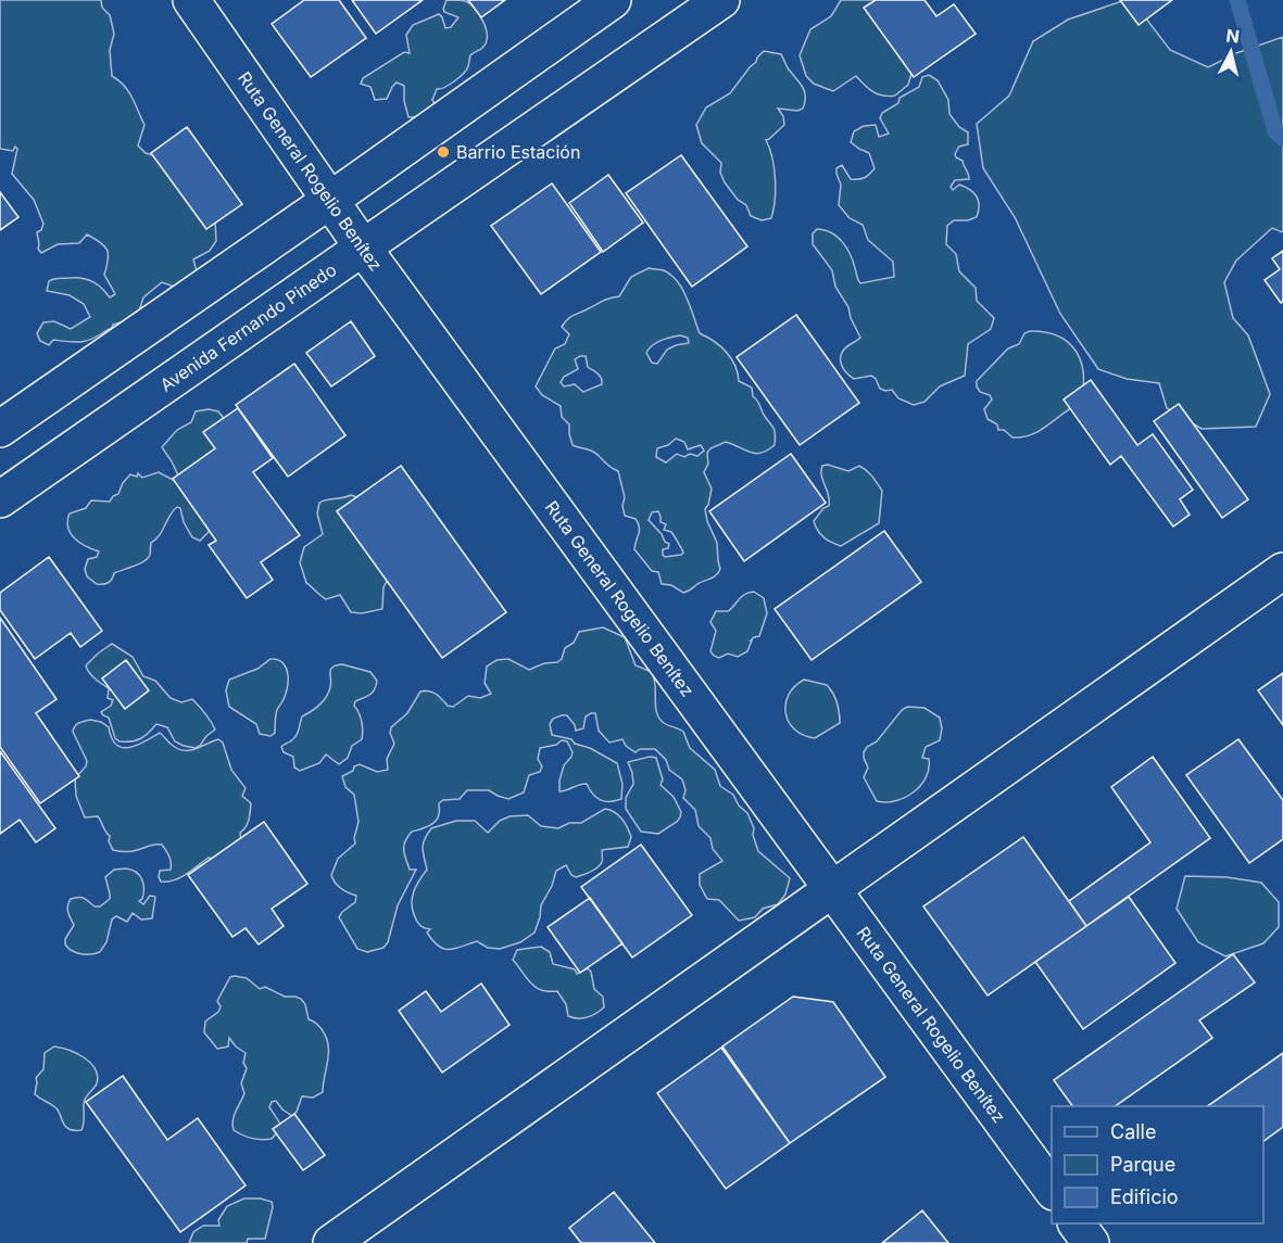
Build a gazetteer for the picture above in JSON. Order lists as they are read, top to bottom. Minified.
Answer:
{"streets":{"street":["Ruta General Rogelio Benítez","Avenida Fernando Pinedo"]},"crossings":[["Ruta General Rogelio Benítez","Avenida Fernando Pinedo"]],"places":["Barrio Estación"],"legend":["Calle","Parque","Edificio"],"north":"top"}
